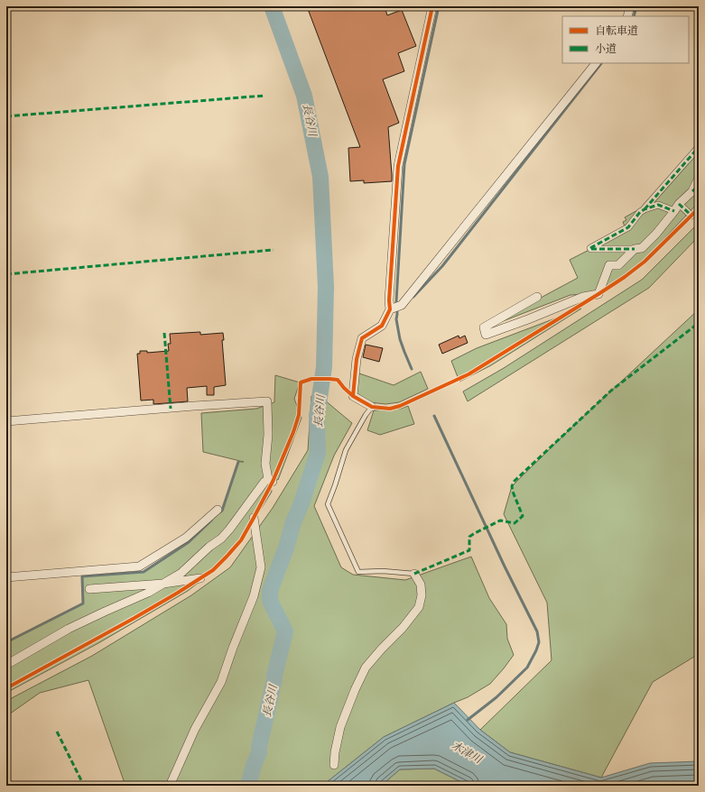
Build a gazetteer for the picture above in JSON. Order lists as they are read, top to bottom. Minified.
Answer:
{"water":["長谷川","木津川"],"legend":["自転車道","小道"]}
